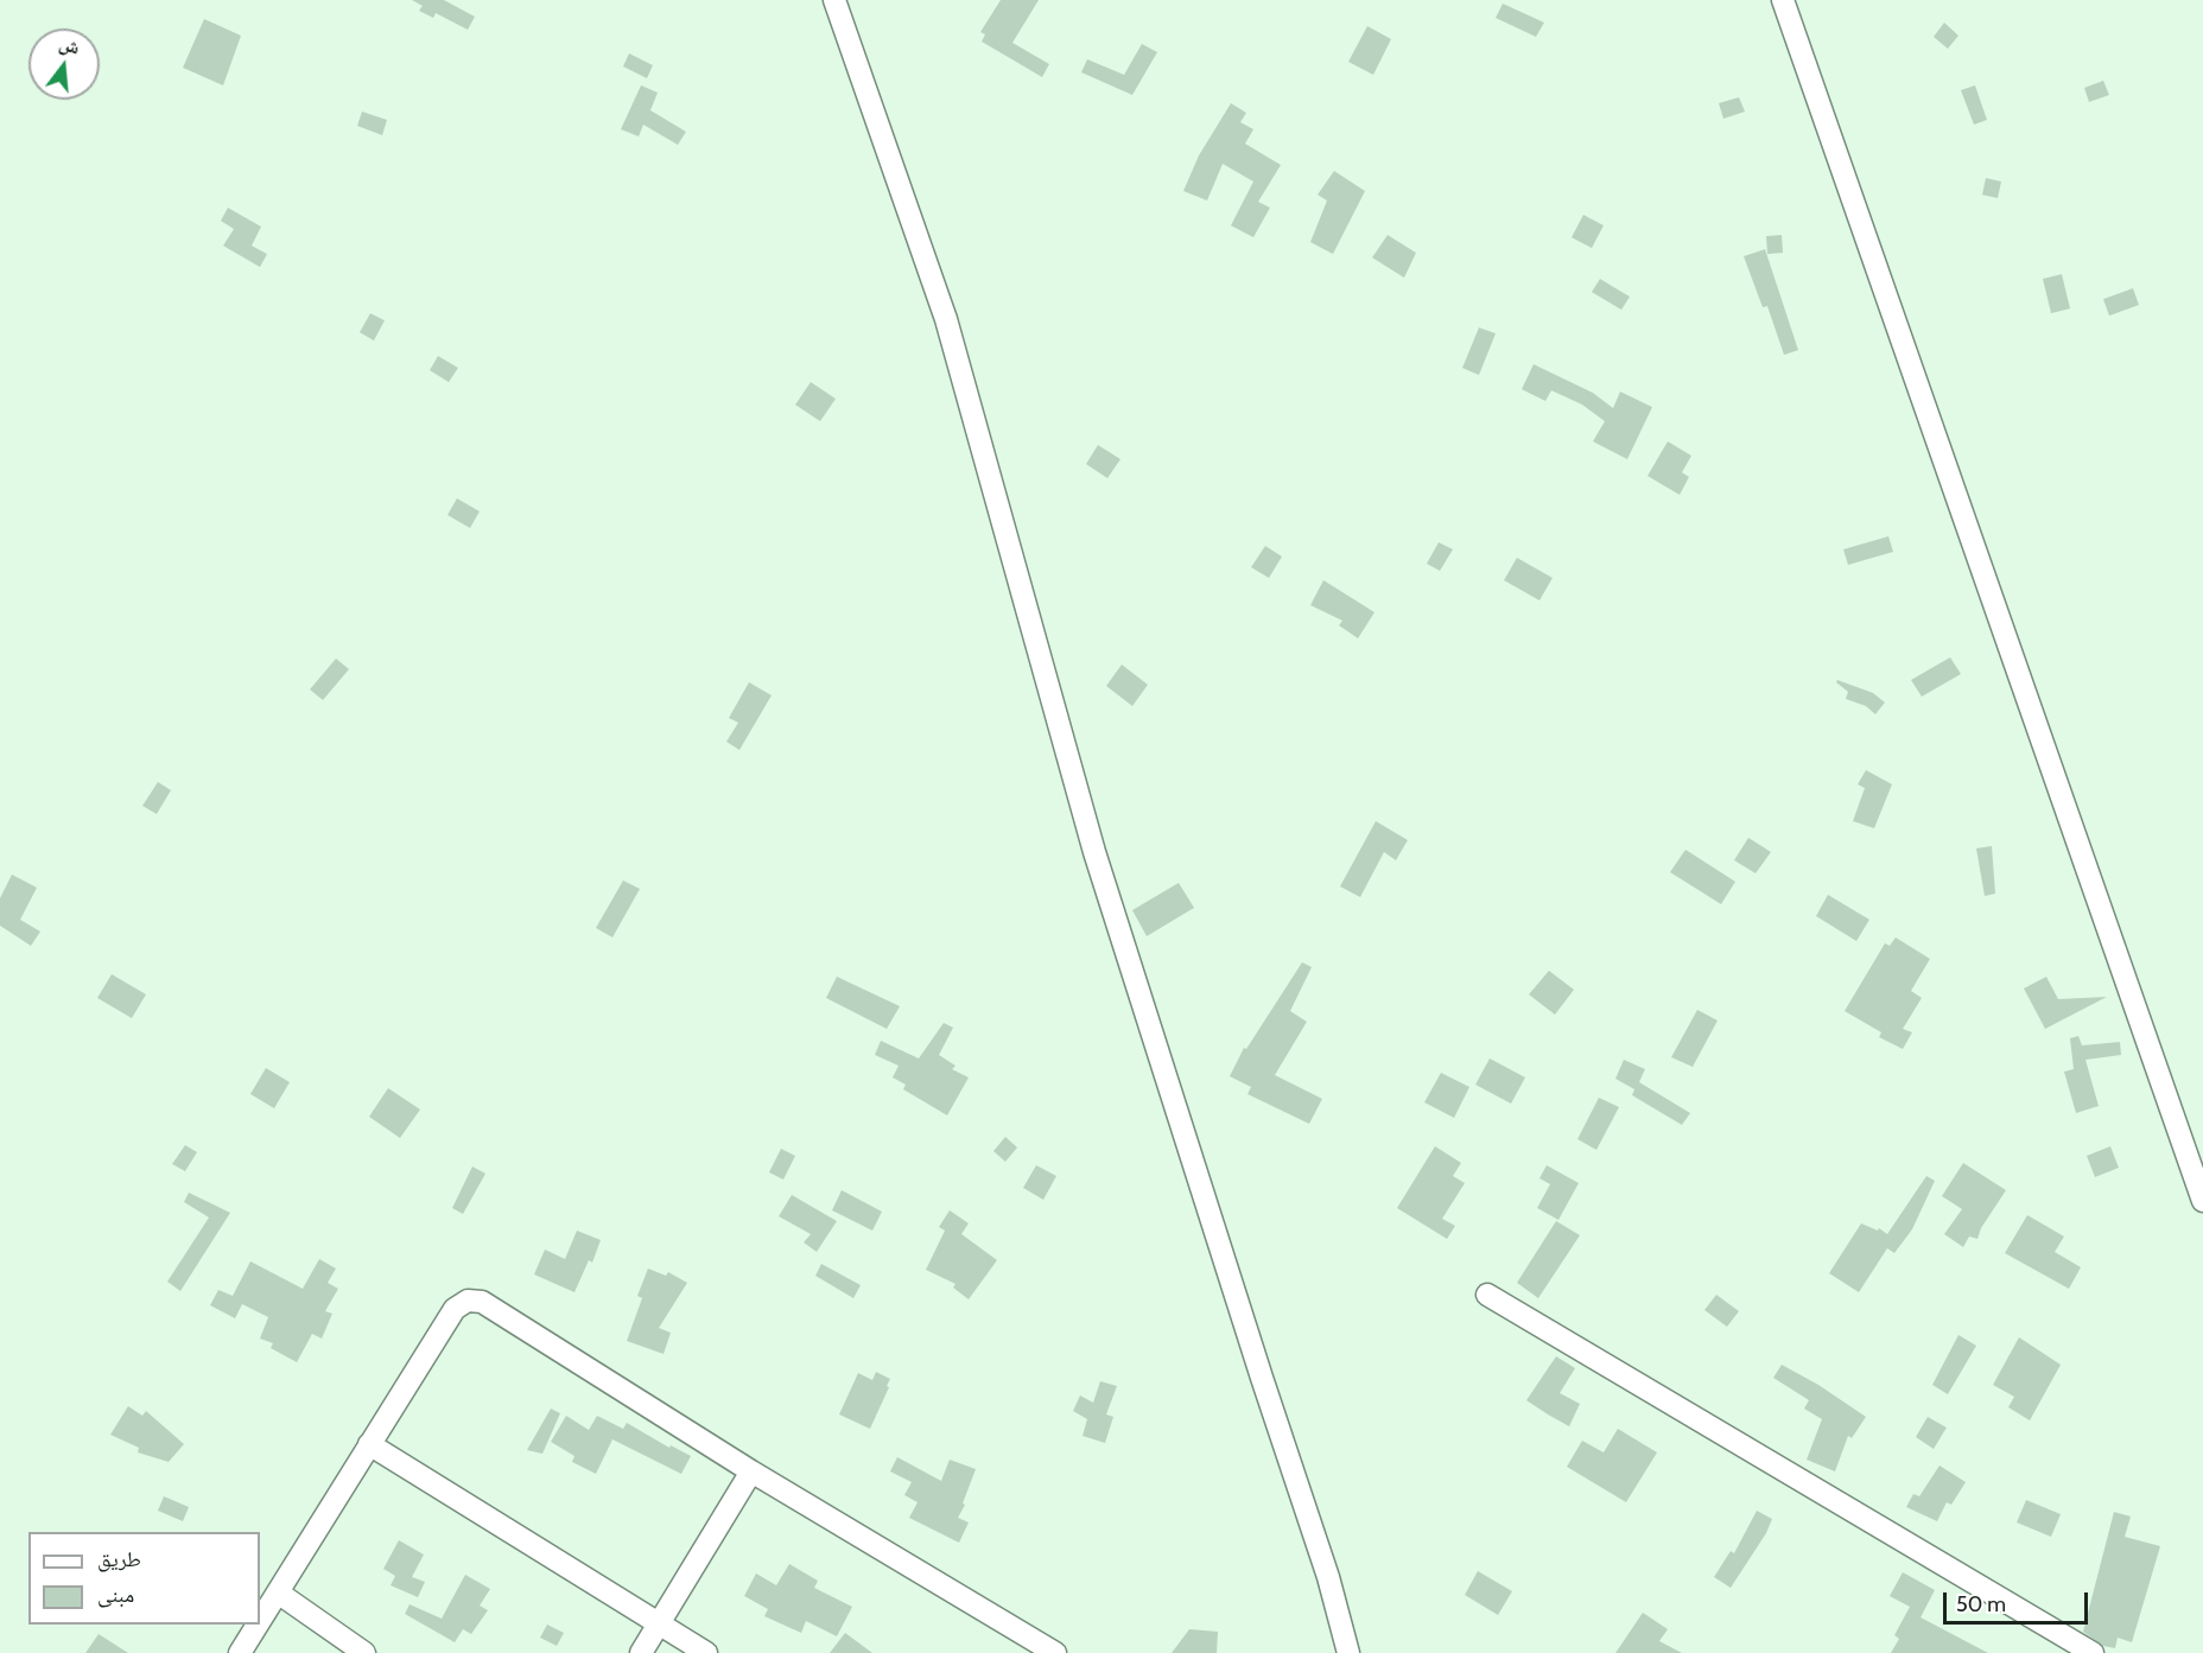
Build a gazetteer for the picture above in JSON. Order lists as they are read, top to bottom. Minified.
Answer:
{"legend":["طريق","مبنى"],"scale_bar":"50 m","north":"top"}
